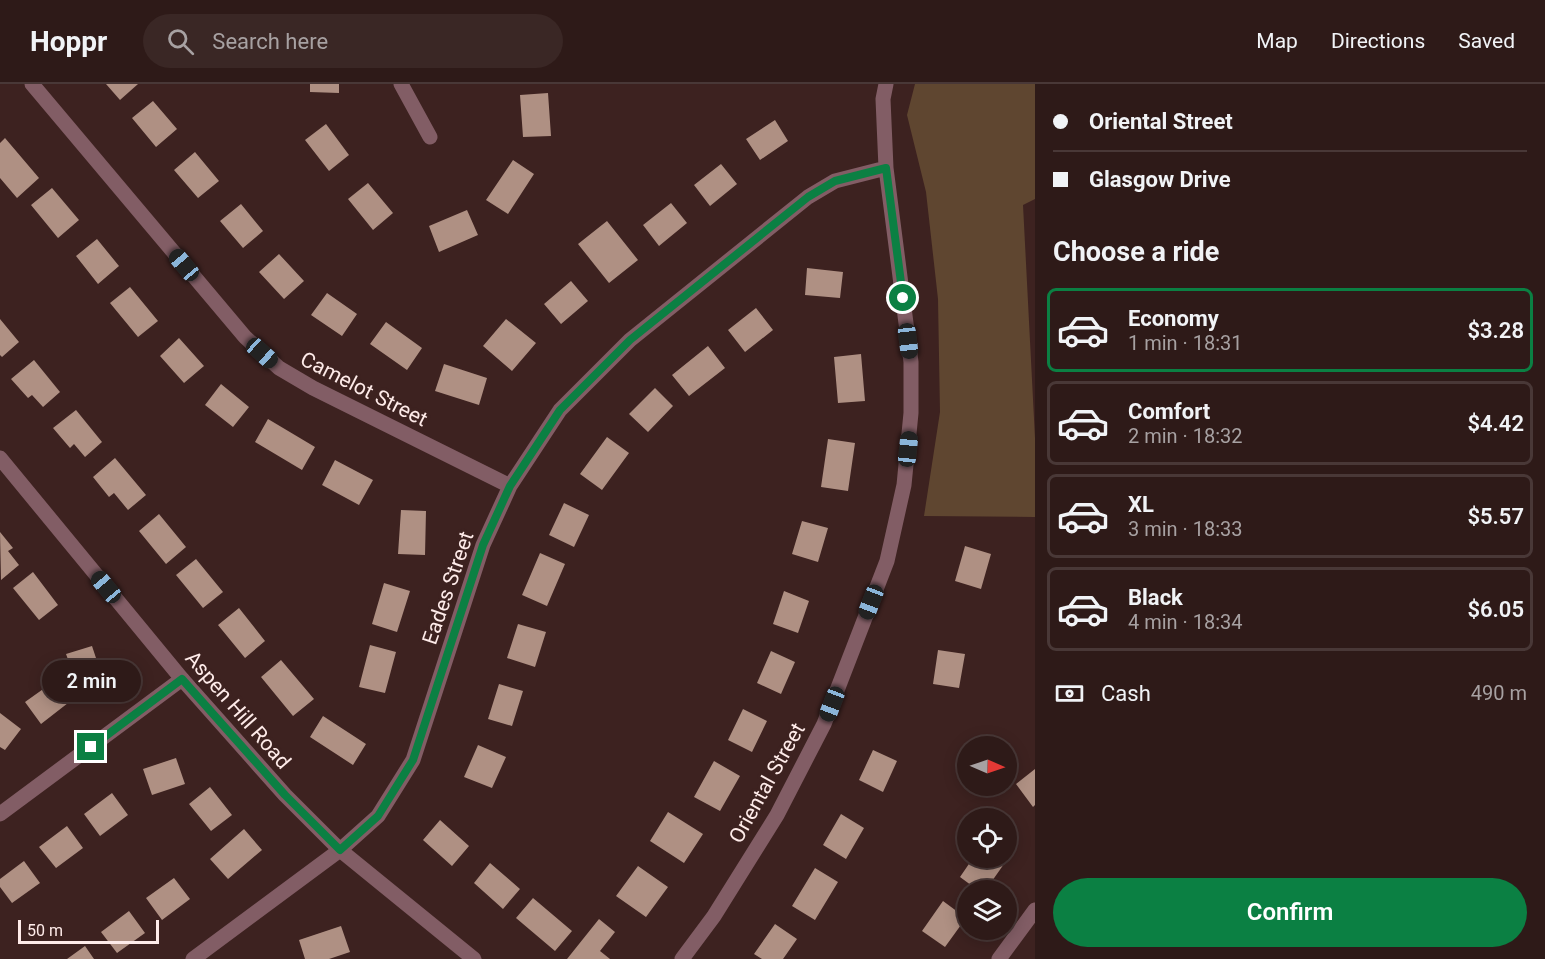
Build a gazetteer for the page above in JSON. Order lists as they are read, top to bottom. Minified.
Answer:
{"streets":{"street":["Camelot Street","Eades Street","Aspen Hill Road","Oriental Street"]},"crossings":[["Camelot Street","Eades Street"],["Eades Street","Aspen Hill Road"],["Eades Street","Oriental Street"]],"scale_bar":"50 m","north":"right","page":{"header":"Hoppr","search":"Search here","nav":["Map","Directions","Saved"],"banner":["Oriental Street","Glasgow Drive"],"heading":"Choose a ride","list":[{"name":"Economy","note":"1 min · 18:31","value":"$3.28"},{"name":"Comfort","note":"2 min · 18:32","value":"$4.42"},{"name":"XL","note":"3 min · 18:33","value":"$5.57"},{"name":"Black","note":"4 min · 18:34","value":"$6.05"}],"bubble":"2 min","pay":["Cash","490 m"],"buttons":"Confirm","scale":"50 m"}}
